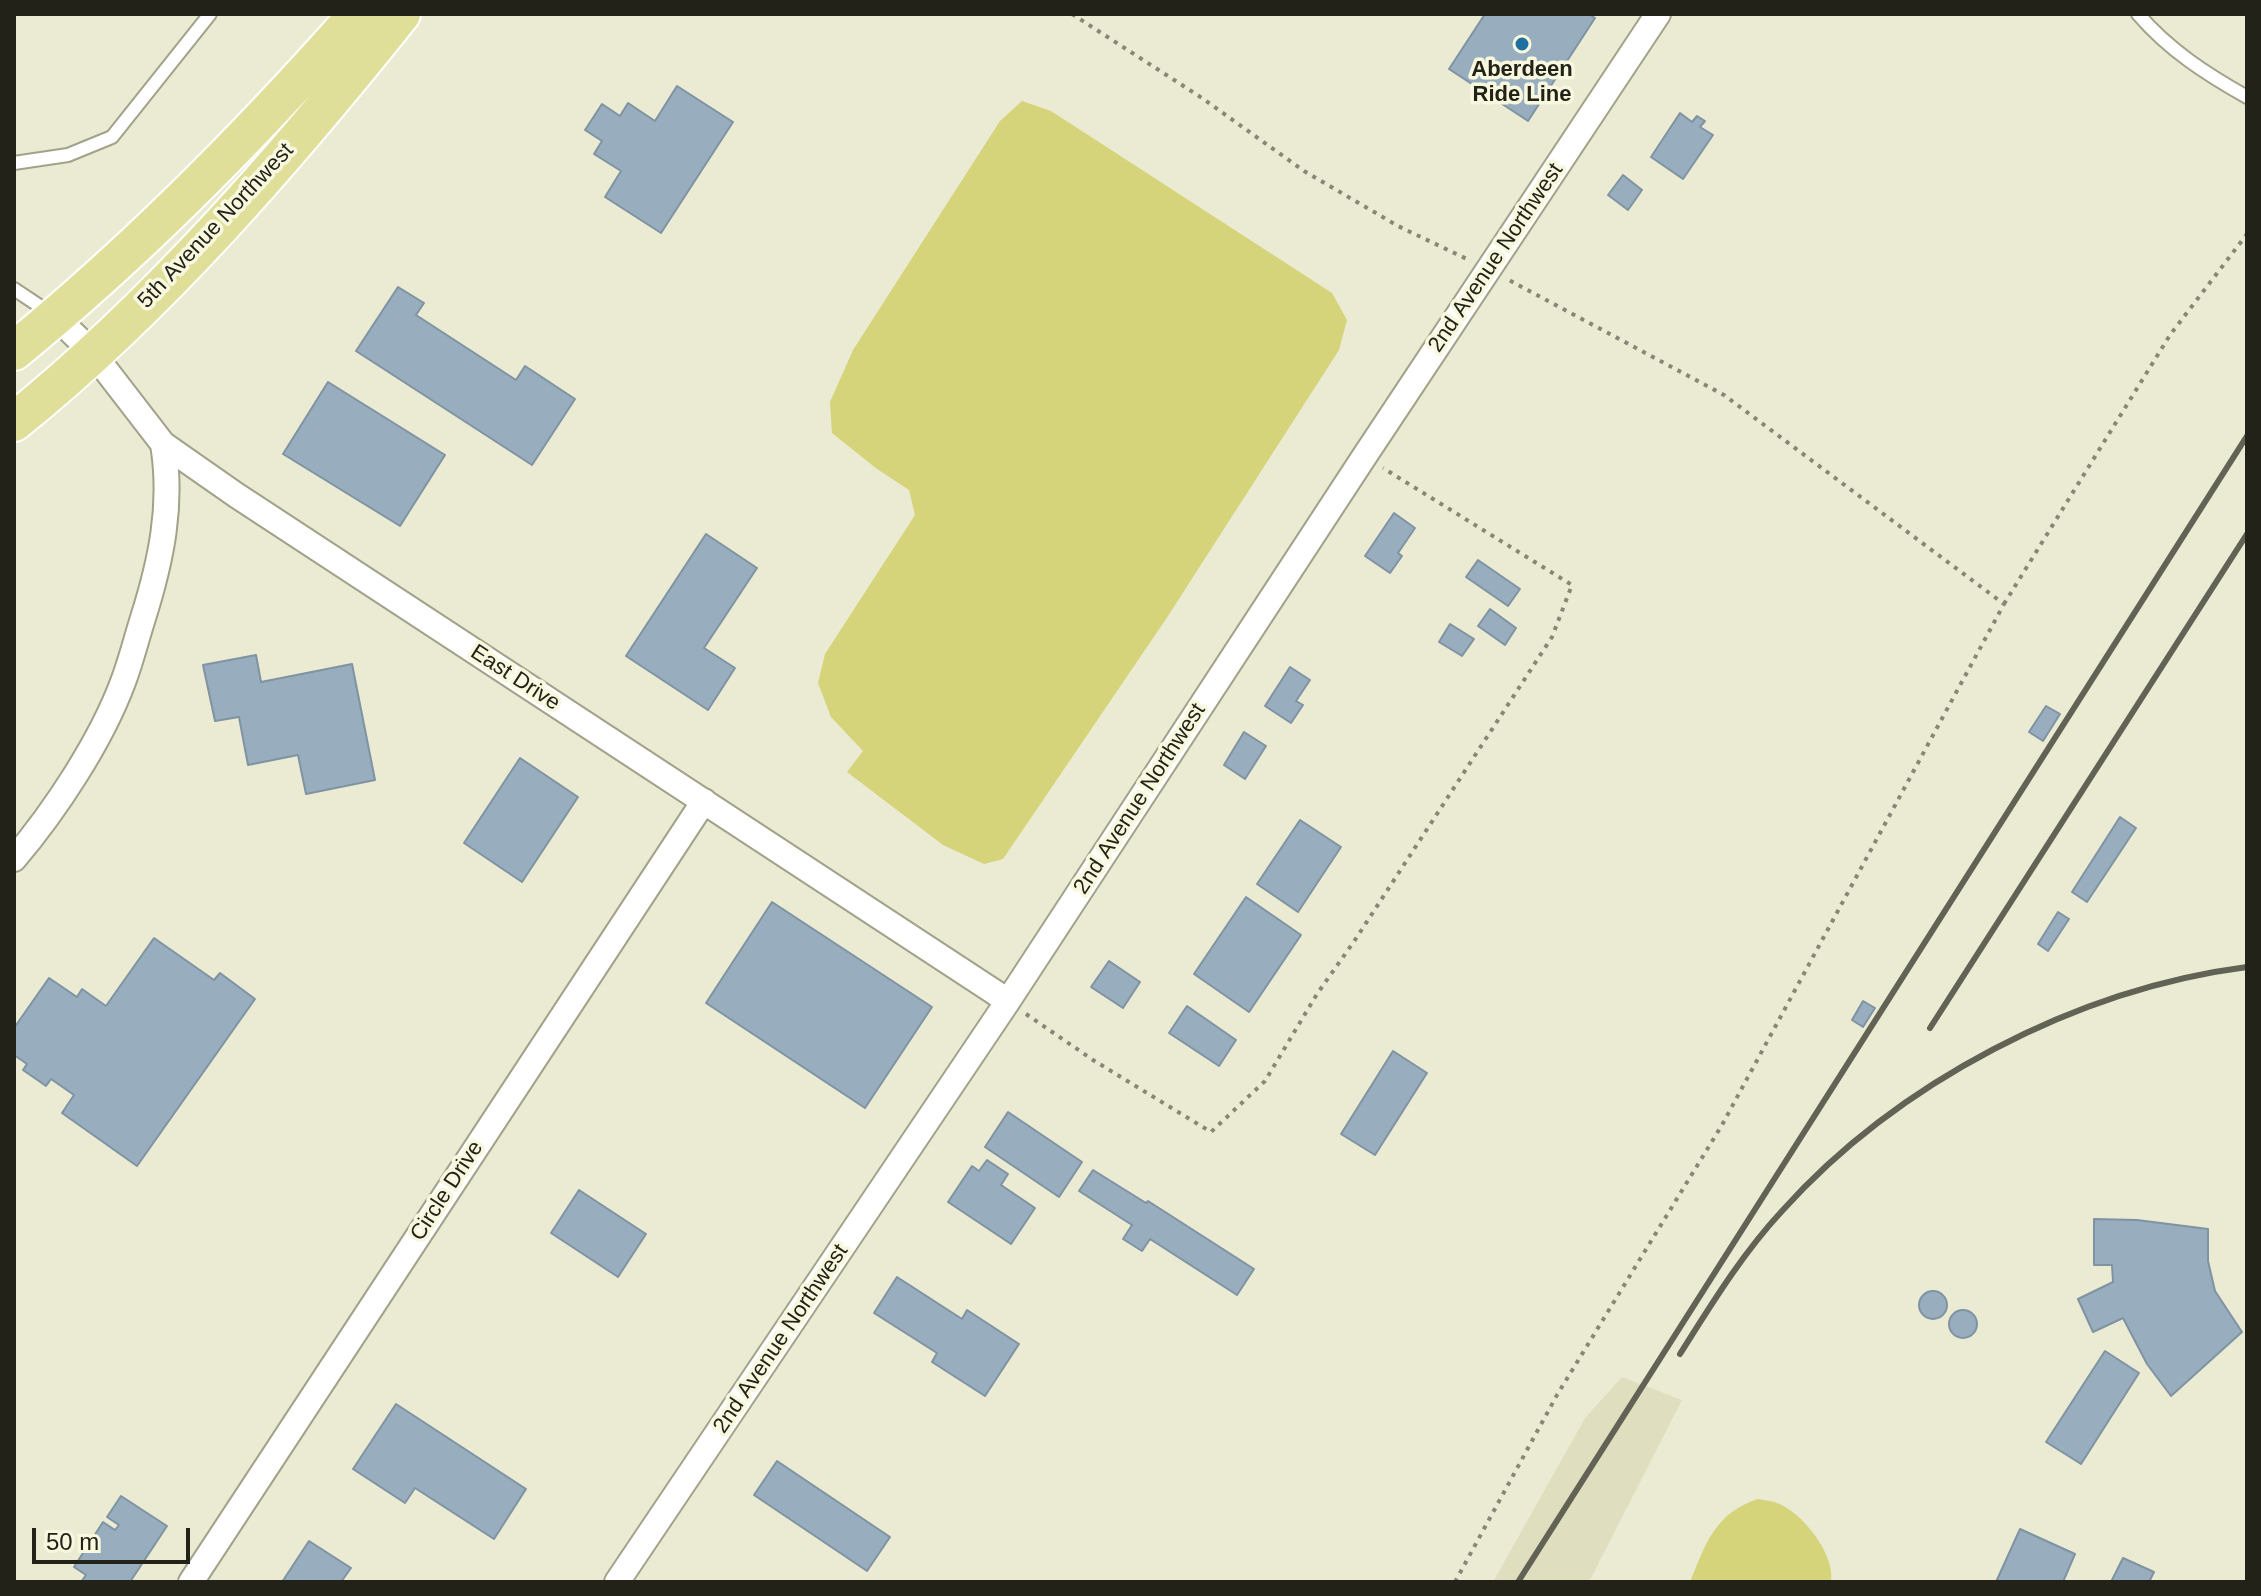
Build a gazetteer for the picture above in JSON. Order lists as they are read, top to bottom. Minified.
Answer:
{"streets":{"main road":["5th Avenue Northwest"],"street":["2nd Avenue Northwest","East Drive","Circle Drive"]},"crossings":[["5th Avenue Northwest","East Drive"],["2nd Avenue Northwest","East Drive"],["East Drive","Circle Drive"]],"places":["Aberdeen Ride Line"],"scale_bar":"50 m"}
